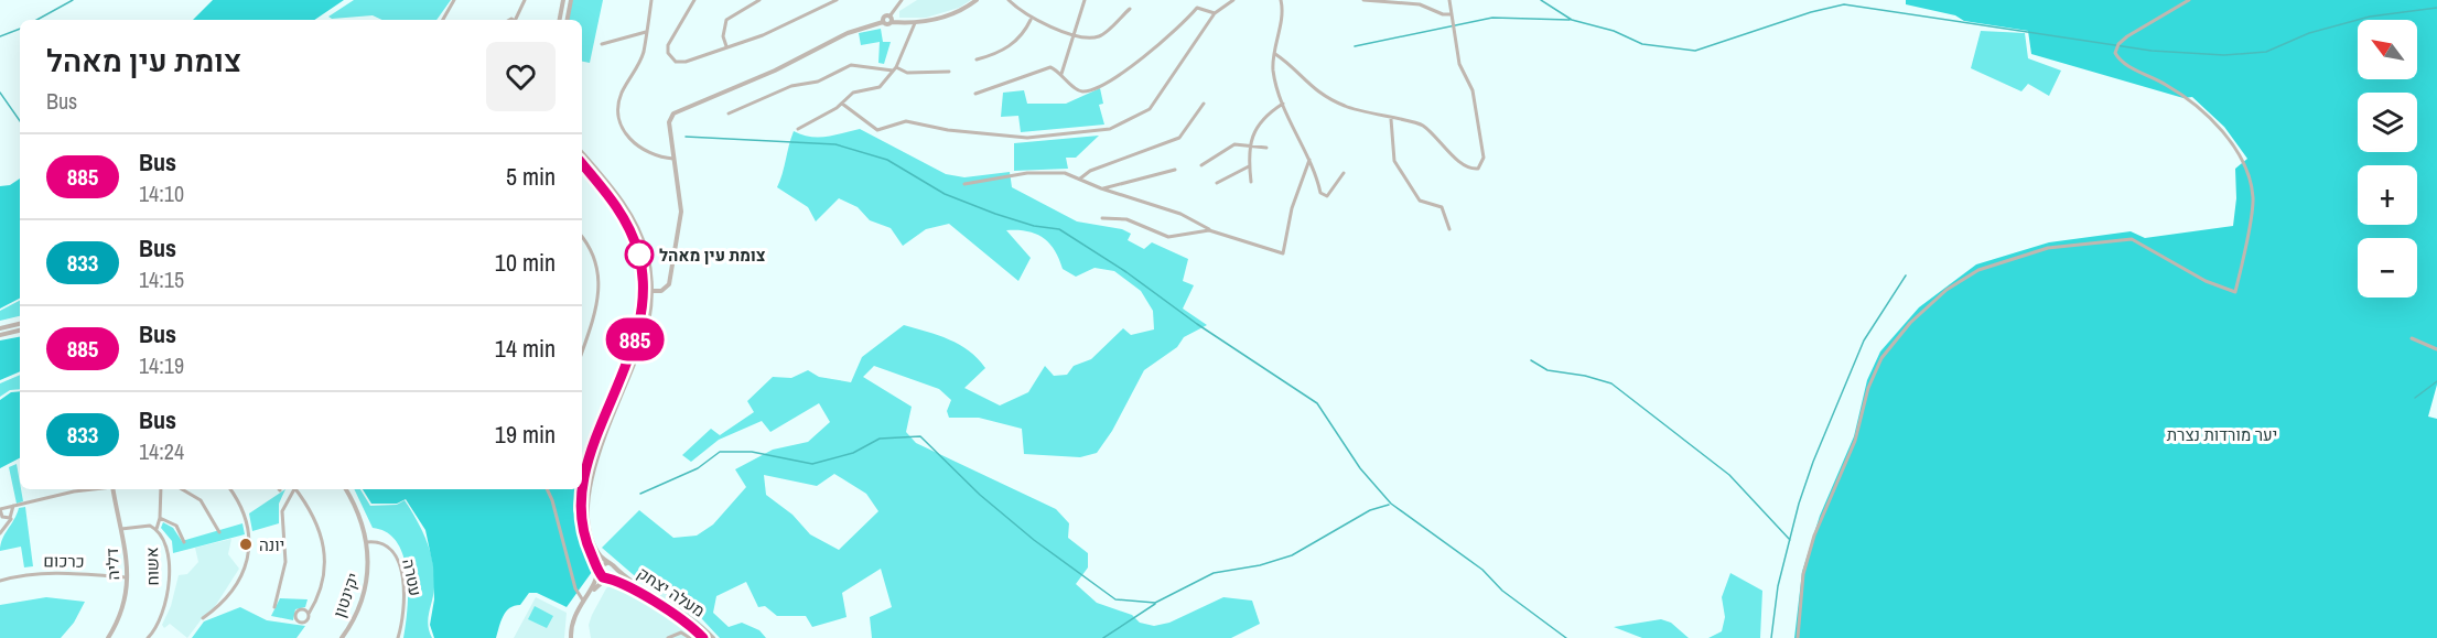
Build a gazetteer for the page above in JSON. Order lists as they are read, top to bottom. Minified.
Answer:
{"streets":{"street":["כרכום","דליה","אשוח","עטרה","מעלה יצחק","יקינטון"]},"crossings":[["כרכום","דליה"],["דליה","אשוח"],["עטרה","יקינטון"]],"parks":["יער מורדות נצרת"],"places":["צומת עין מאהל","יונה"],"lines":["bus line 885"],"north":"top left","page":{"on_map":"885","map_buttons":["+","−"],"heading":["צומת עין מאהל","Bus"],"list":[{"mark":"885","name":"Bus","note":"14:10","value":"5 min"},{"mark":"833","name":"Bus","note":"14:15","value":"10 min"},{"mark":"885","name":"Bus","note":"14:19","value":"14 min"},{"mark":"833","name":"Bus","note":"14:24","value":"19 min"}]}}
